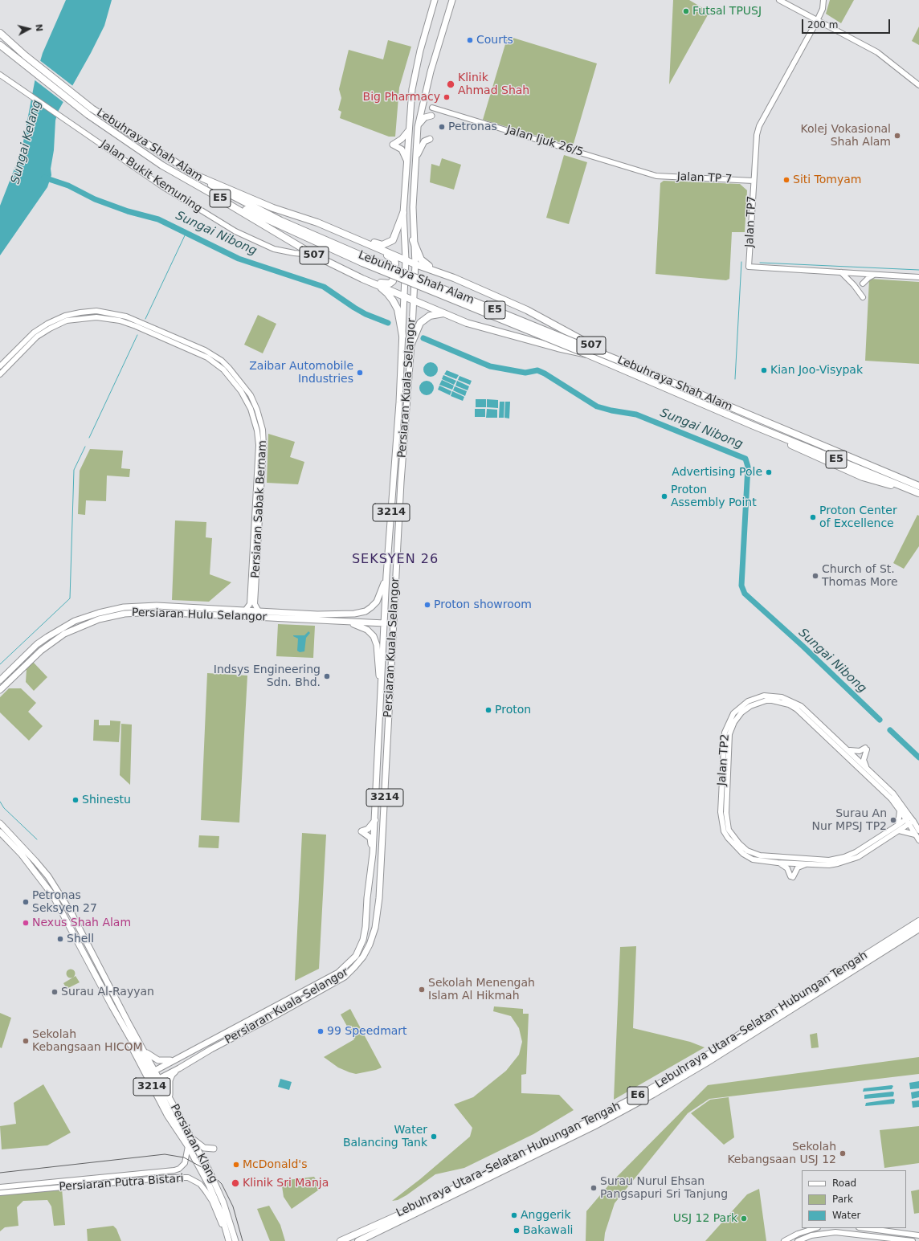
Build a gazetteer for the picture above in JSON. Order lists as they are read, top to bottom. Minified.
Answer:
{"streets":{"highway":["Lebuhraya Shah Alam","E5","507","Lebuhraya Utara–Selatan Hubungan Tengah","E6"],"main road":["Persiaran Kuala Selangor","3214","Persiaran Hulu Selangor","Persiaran Klang"],"street":["Jalan Ijuk 26/5","Jalan Bukit Kemuning","Jalan TP 7","Jalan TP7","Persiaran Sabak Bernam","Jalan TP2","Persiaran Putra Bistari"]},"crossings":[["Jalan Ijuk 26/5","Jalan TP 7"],["Lebuhraya Shah Alam","507"],["Jalan Bukit Kemuning","507"],["Jalan TP 7","Jalan TP7"],["507","Persiaran Kuala Selangor"],["Persiaran Kuala Selangor","Persiaran Hulu Selangor"],["Persiaran Kuala Selangor","Persiaran Klang"],["Persiaran Sabak Bernam","Persiaran Hulu Selangor"],["Persiaran Klang","Persiaran Putra Bistari"]],"districts":["SEKSYEN 26"],"water":["Sungai Kelang","Sungai Nibong"],"places":["Futsal TPUSJ","Courts","Klinik Ahmad Shah","Big Pharmacy","Petronas","Kolej Vokasional Shah Alam","Siti Tomyam","Kian Joo-Visypak","Zaibar Automobile Industries","Advertising Pole","Proton Assembly Point","Proton Center of Excellence","Church of St. Thomas More","Proton showroom","Indsys Engineering Sdn. Bhd.","Proton","Shinestu","Surau An Nur MPSJ TP2","Petronas Seksyen 27","Nexus Shah Alam","Shell","Sekolah Menengah Islam Al Hikmah","Surau Al-Rayyan","99 Speedmart","Sekolah Kebangsaan HICOM","Water Balancing Tank","Sekolah Kebangsaan USJ 12","McDonald's","Klinik Sri Manja","Surau Nurul Ehsan Pangsapuri Sri Tanjung","Anggerik","USJ 12 Park","Bakawali"],"legend":["Road","Park","Water"],"scale_bar":"200 m","north":"right"}
